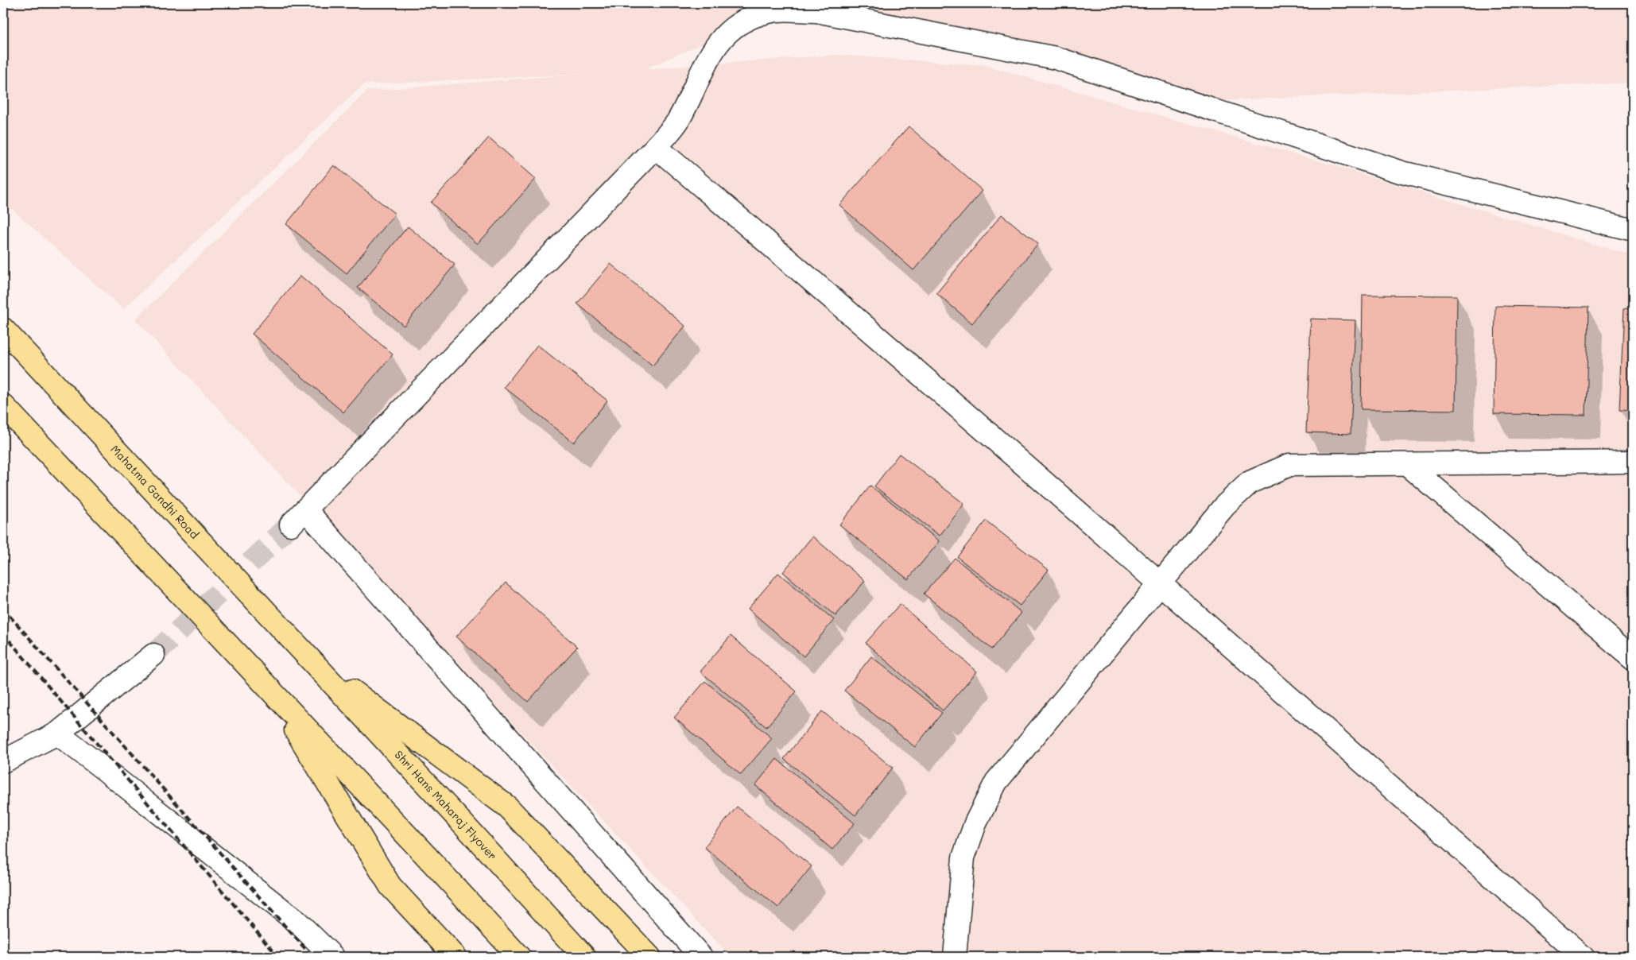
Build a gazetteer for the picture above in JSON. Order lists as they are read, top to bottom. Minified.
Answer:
{"streets":{"main road":["Mahatma Gandhi Road","Shri Hans Maharaj Flyover"]},"crossings":[["Mahatma Gandhi Road","Shri Hans Maharaj Flyover"]]}
